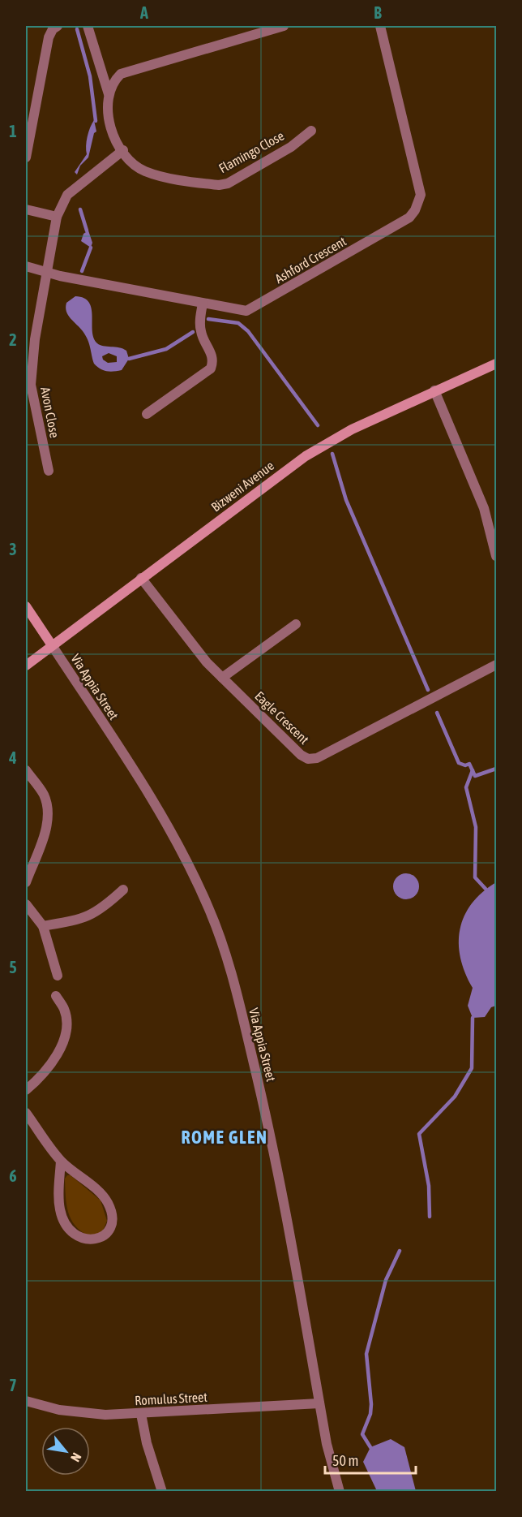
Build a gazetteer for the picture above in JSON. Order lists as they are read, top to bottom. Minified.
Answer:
{"streets":{"street":["Flamingo Close","Ashford Crescent","Avon Close","Bizweni Avenue","Via Appia Street","Eagle Crescent","Romulus Street"]},"crossings":[["Flamingo Close","Avon Close"],["Ashford Crescent","Avon Close"],["Bizweni Avenue","Via Appia Street"],["Bizweni Avenue","Eagle Crescent"],["Via Appia Street","Romulus Street"]],"districts":["ROME GLEN"],"scale_bar":"50 m","north":"bottom right","grid":{"columns":["A","B"],"rows":["1","2","3","4","5","6","7"]}}
